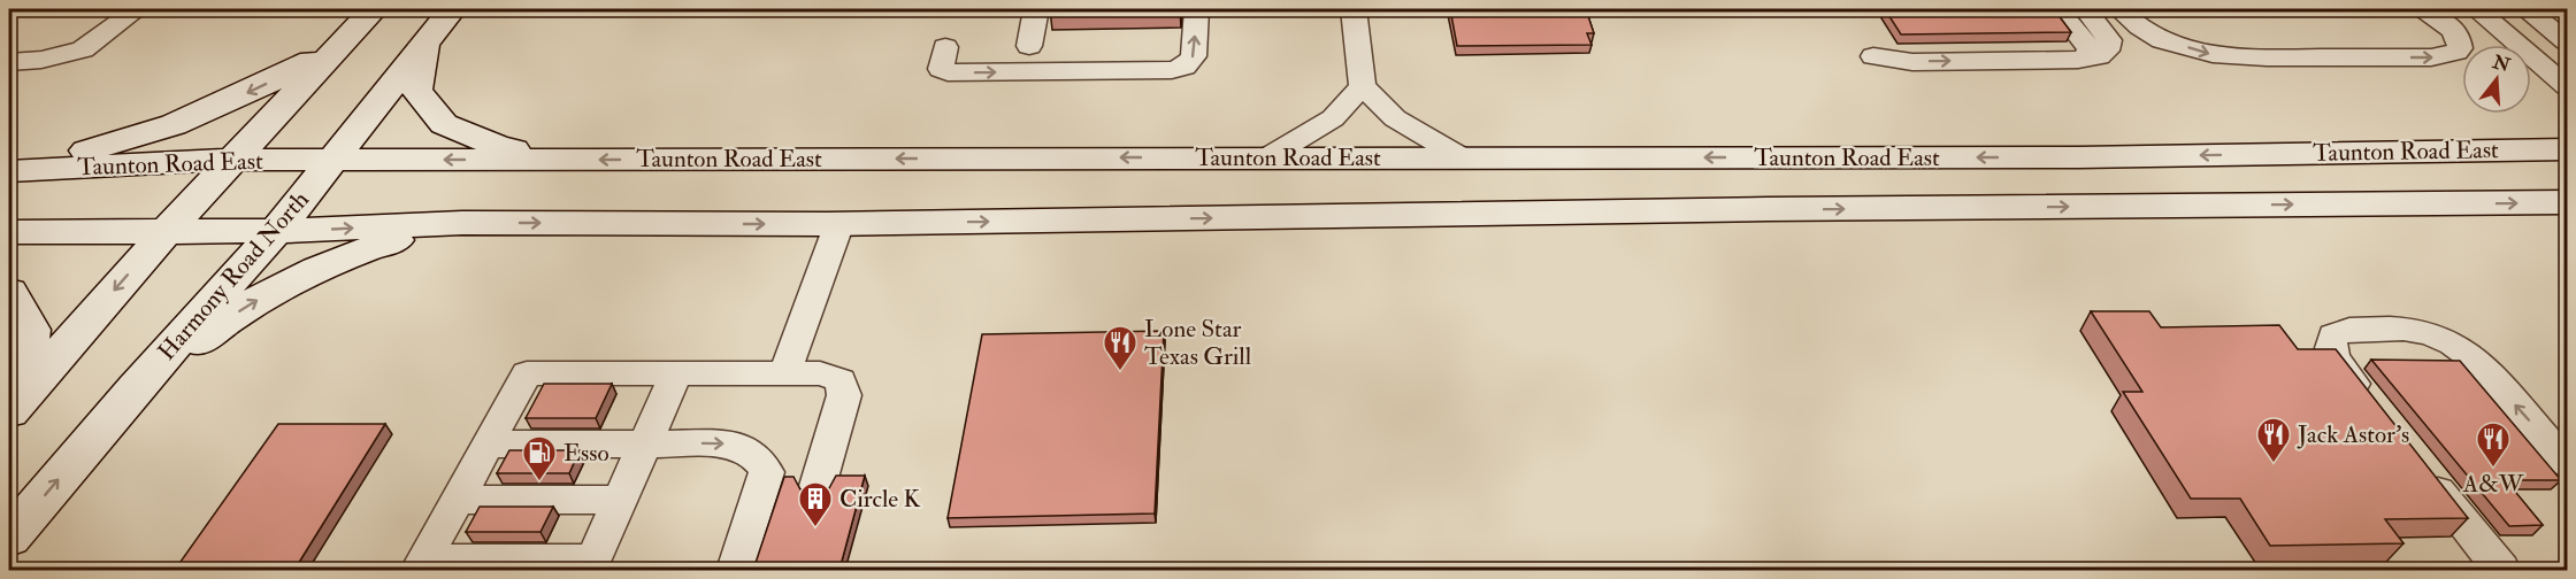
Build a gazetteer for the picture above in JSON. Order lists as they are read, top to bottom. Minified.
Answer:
{"streets":{"main road":["Taunton Road East","Harmony Road North"]},"crossings":[["Taunton Road East","Harmony Road North"]],"places":{"restaurant":["Lone Star Texas Grill","Jack Astor's","A&W"],"fuel station":["Esso"],"building":["Circle K"]},"north":"top"}
